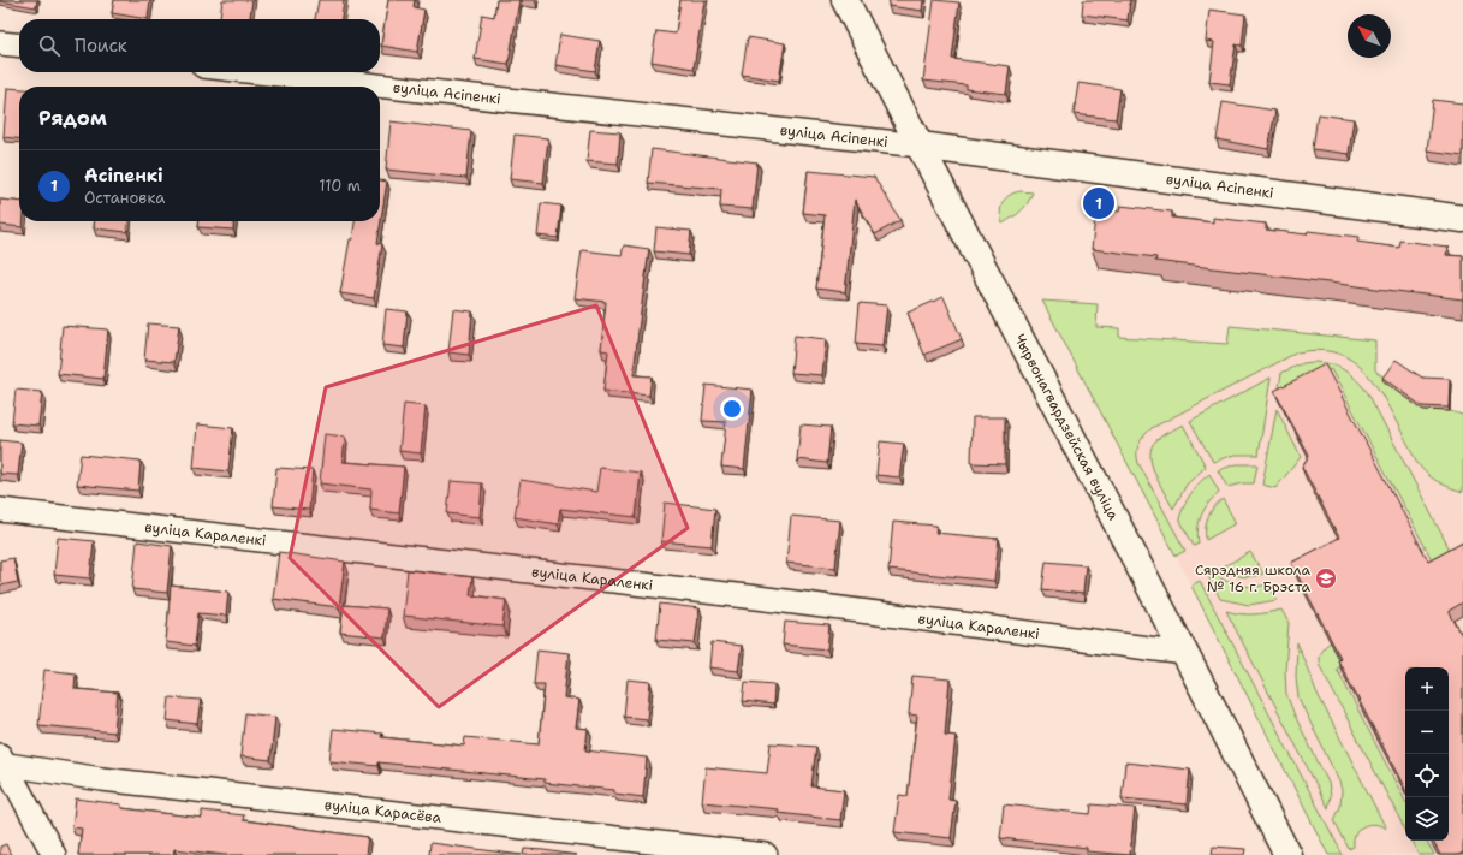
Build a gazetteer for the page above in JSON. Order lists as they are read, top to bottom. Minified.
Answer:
{"streets":{"main road":["вуліца Асіпенкі","Чырвонагвардзейская вуліца"],"street":["вуліца Караленкі","вуліца Карасёва"]},"crossings":[["вуліца Асіпенкі","Чырвонагвардзейская вуліца"],["Чырвонагвардзейская вуліца","вуліца Караленкі"]],"places":{"school or university":["Сярэдняя школа № 16 г. Брэста"]},"north":"top left","page":{"search":"Поиск","heading":"Рядом","list":[{"mark":"1","name":"Асіпенкі","note":"Остановка","value":"110 m"}],"pins":"1","map_buttons":["+","−"]}}
